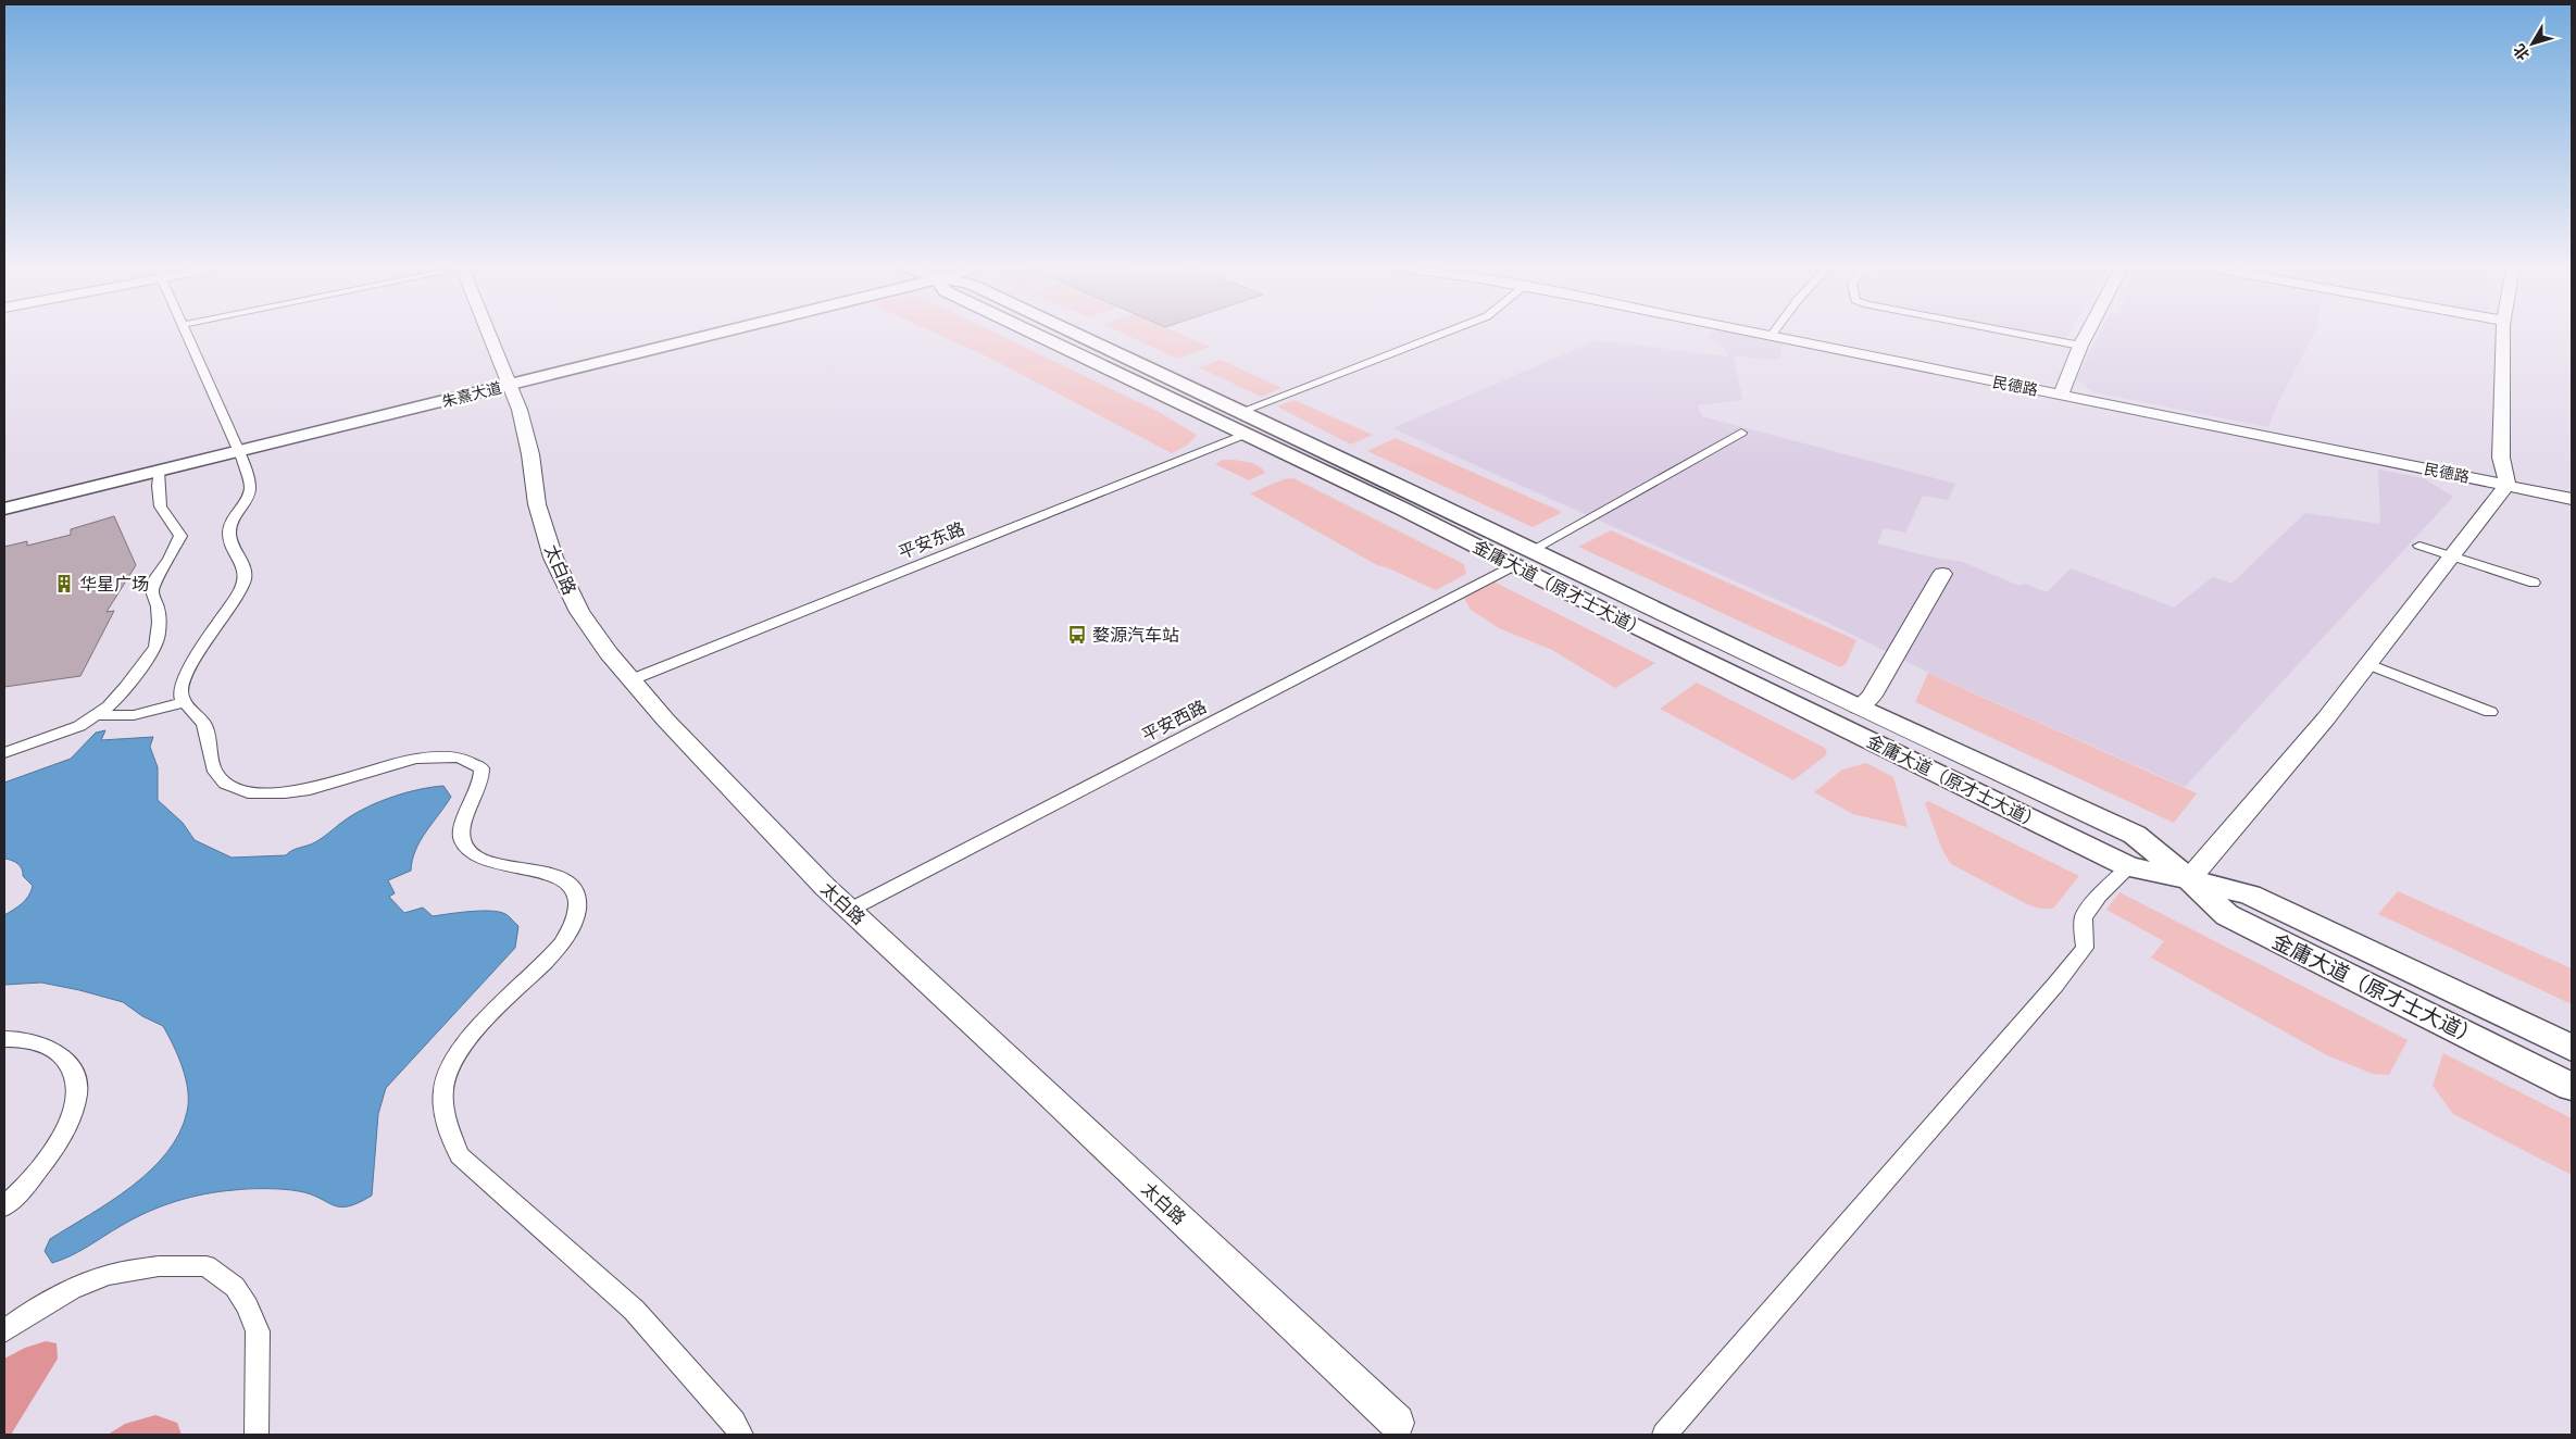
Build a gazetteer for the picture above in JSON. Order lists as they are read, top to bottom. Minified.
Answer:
{"streets":{"main road":["朱熹大道","金庸大道（原才士大道）"],"street":["民德路","平安东路","太白路","平安西路"]},"crossings":[["朱熹大道","太白路"],["平安东路","太白路"],["平安东路","金庸大道（原才士大道）"],["太白路","平安西路"],["金庸大道（原才士大道）","平安西路"]],"places":{"building":["华星广场"],"bus stop":["婺源汽车站"]},"north":"bottom left"}
